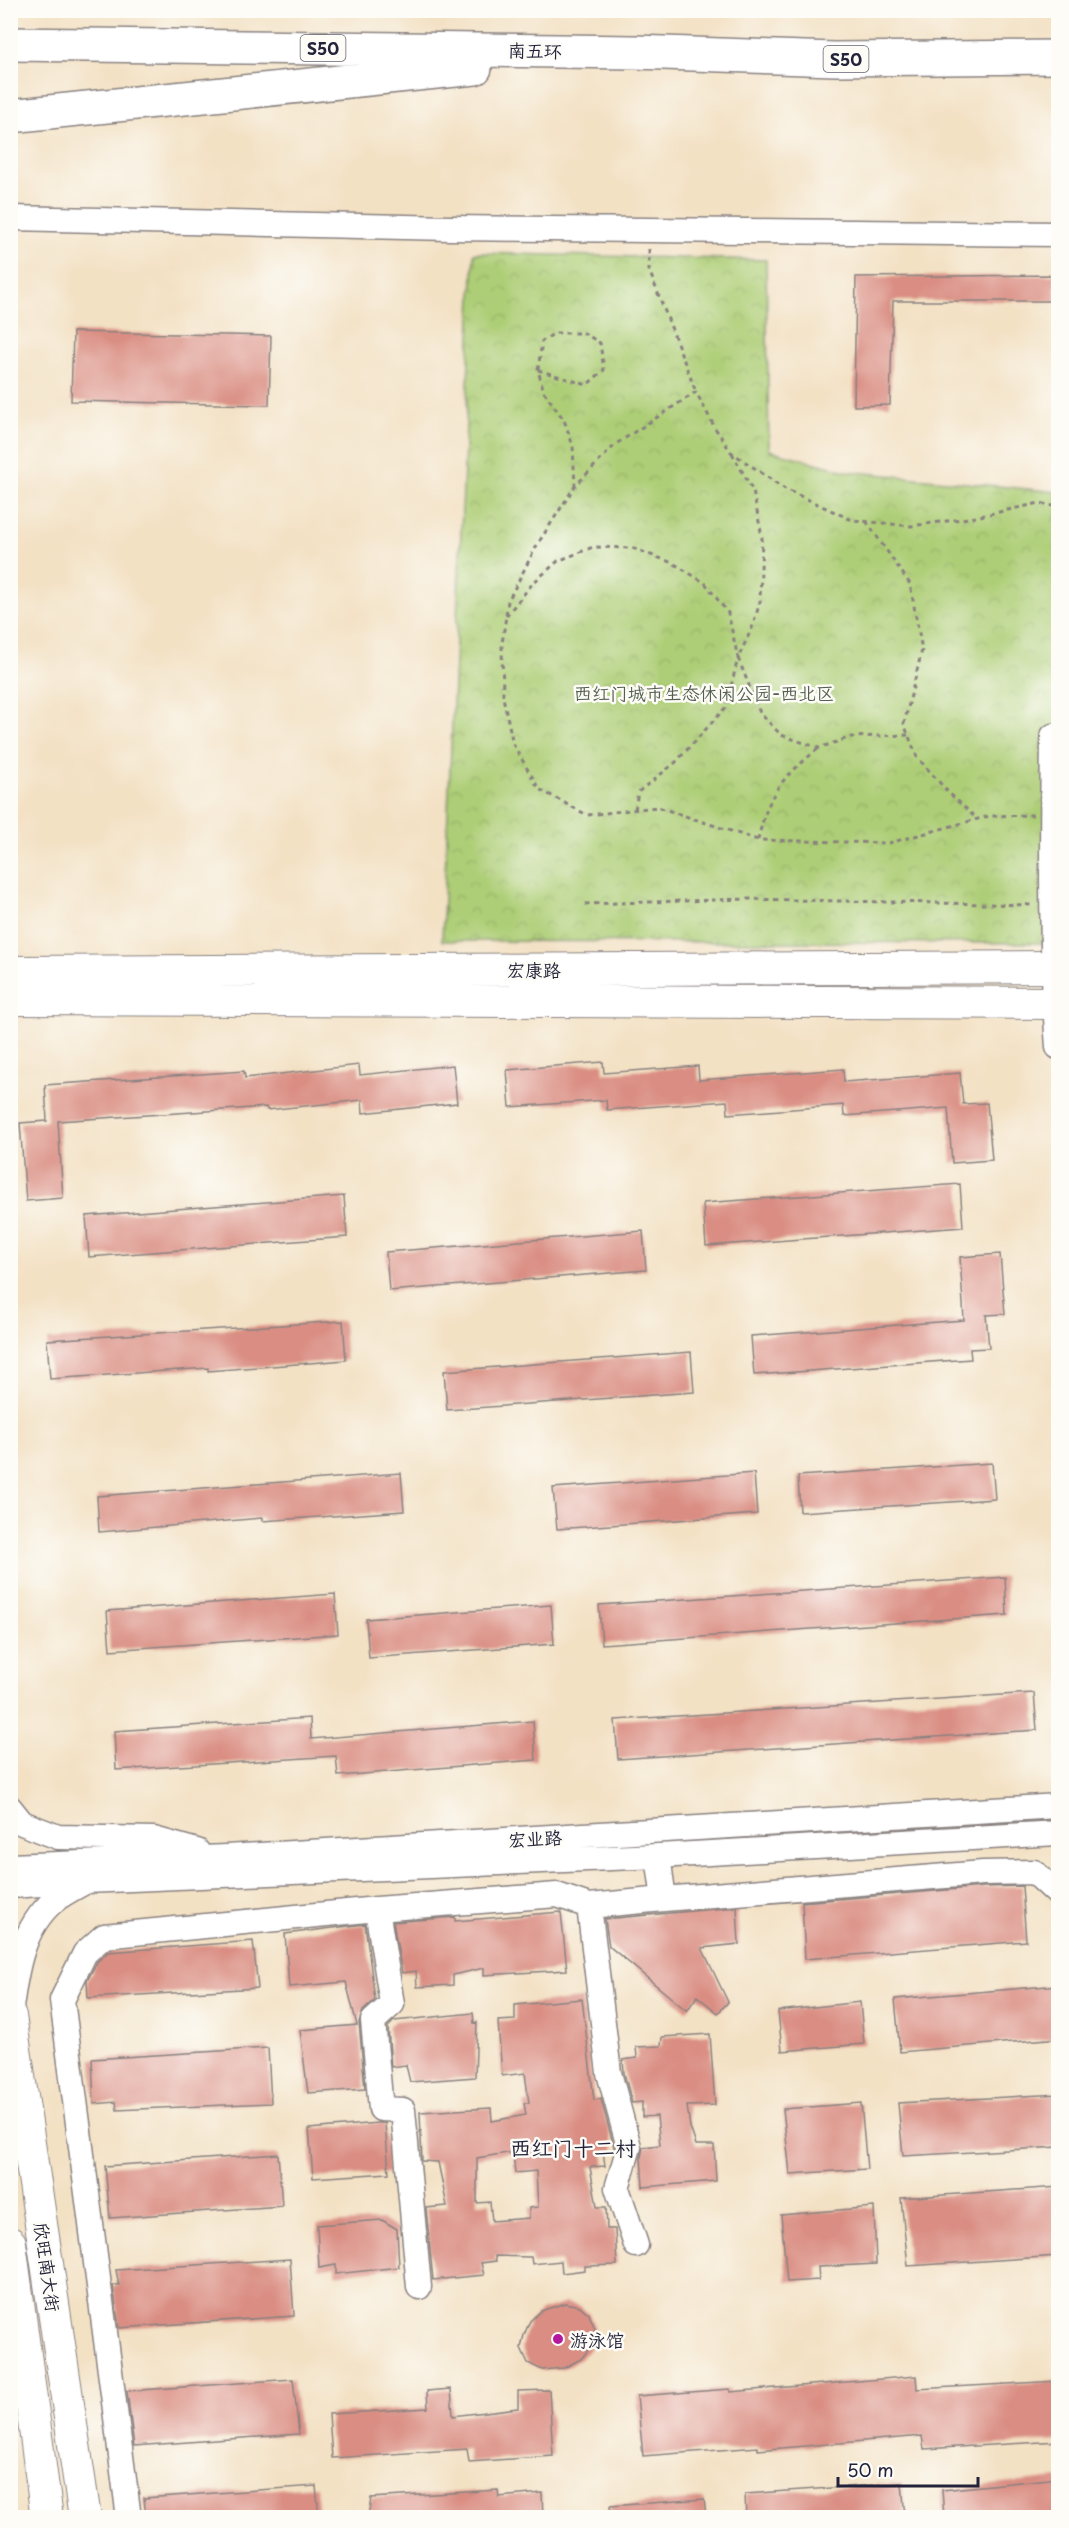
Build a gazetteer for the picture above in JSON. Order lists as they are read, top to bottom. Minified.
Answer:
{"streets":{"highway":["S50","南五环"],"main road":["宏康路","欣旺南大街"],"street":["宏业路"]},"districts":["西红门十二村"],"parks":["西红门城市生态休闲公园-西北区"],"places":["游泳馆"],"scale_bar":"50 m"}
